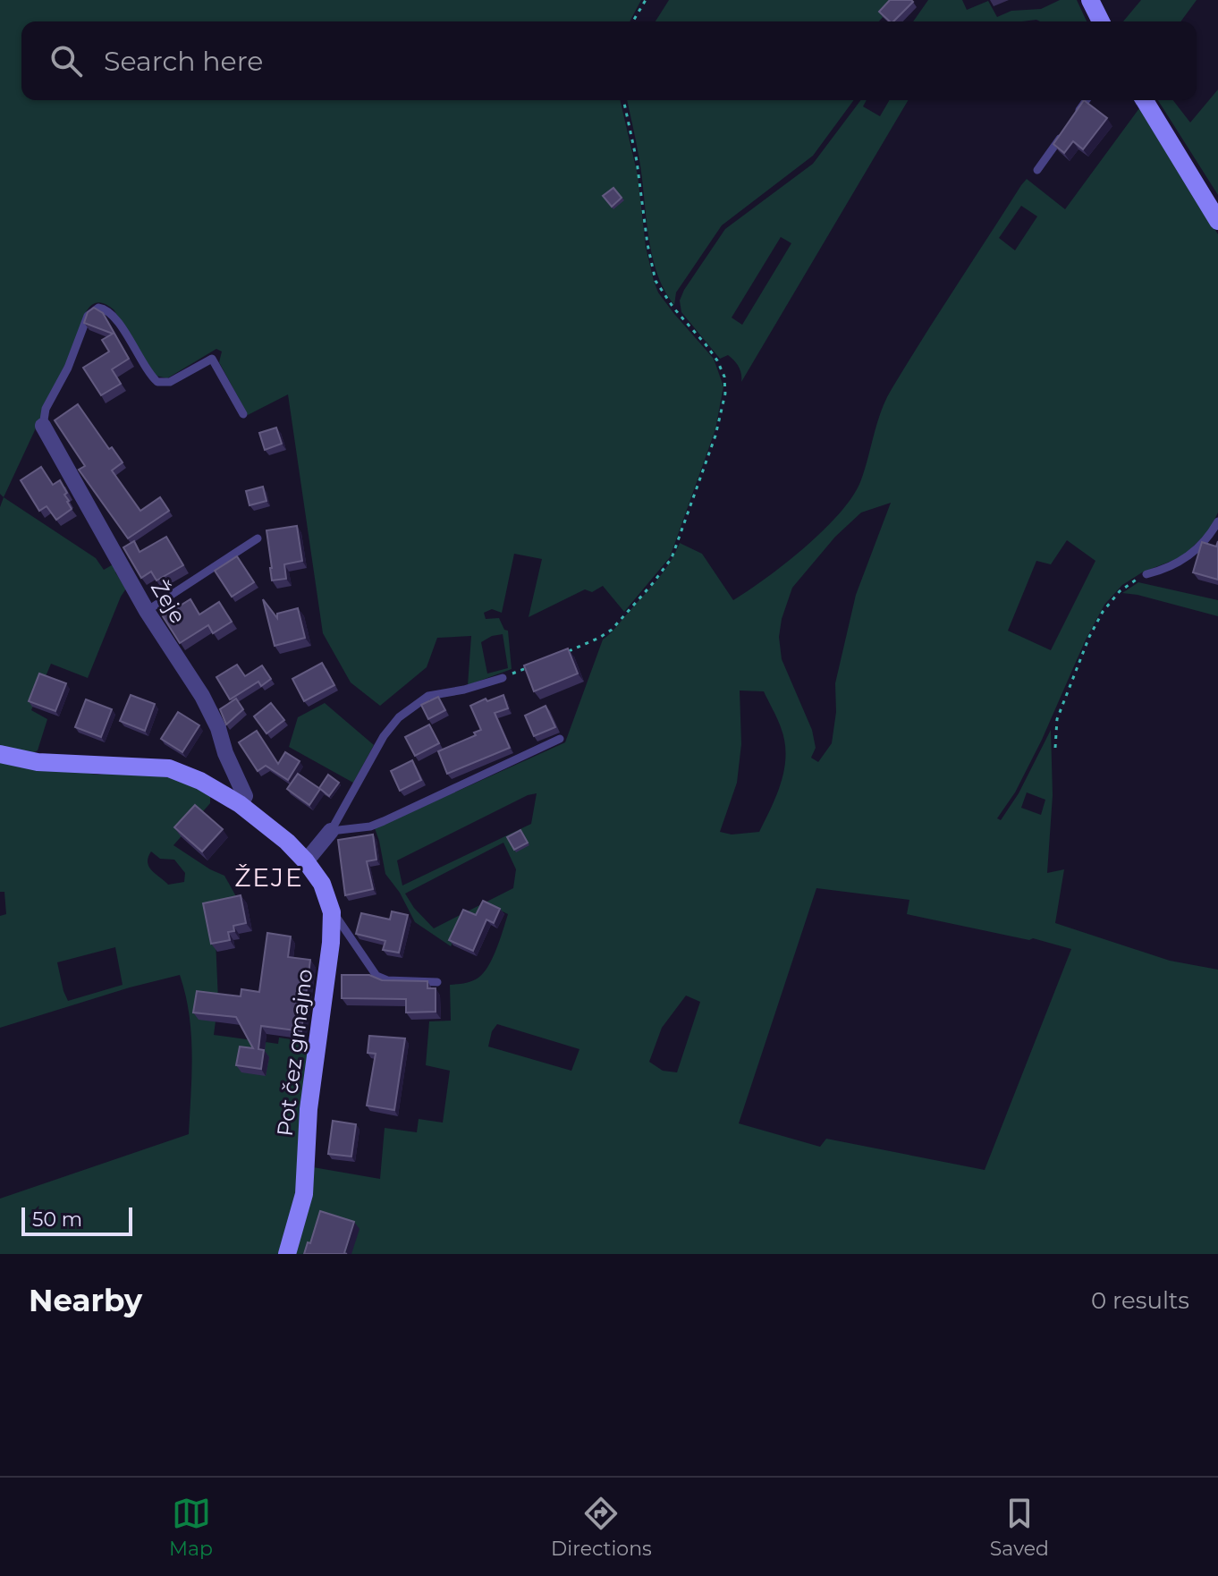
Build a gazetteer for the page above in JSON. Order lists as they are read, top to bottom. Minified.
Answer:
{"streets":{"street":["Žeje","Pot čez gmajno"]},"crossings":[["Žeje","Pot čez gmajno"]],"districts":["ŽEJE"],"scale_bar":"50 m","page":{"search":"Search here","scale":"50 m","heading":["Nearby","0 results"],"nav":["Map","Directions","Saved"]}}
